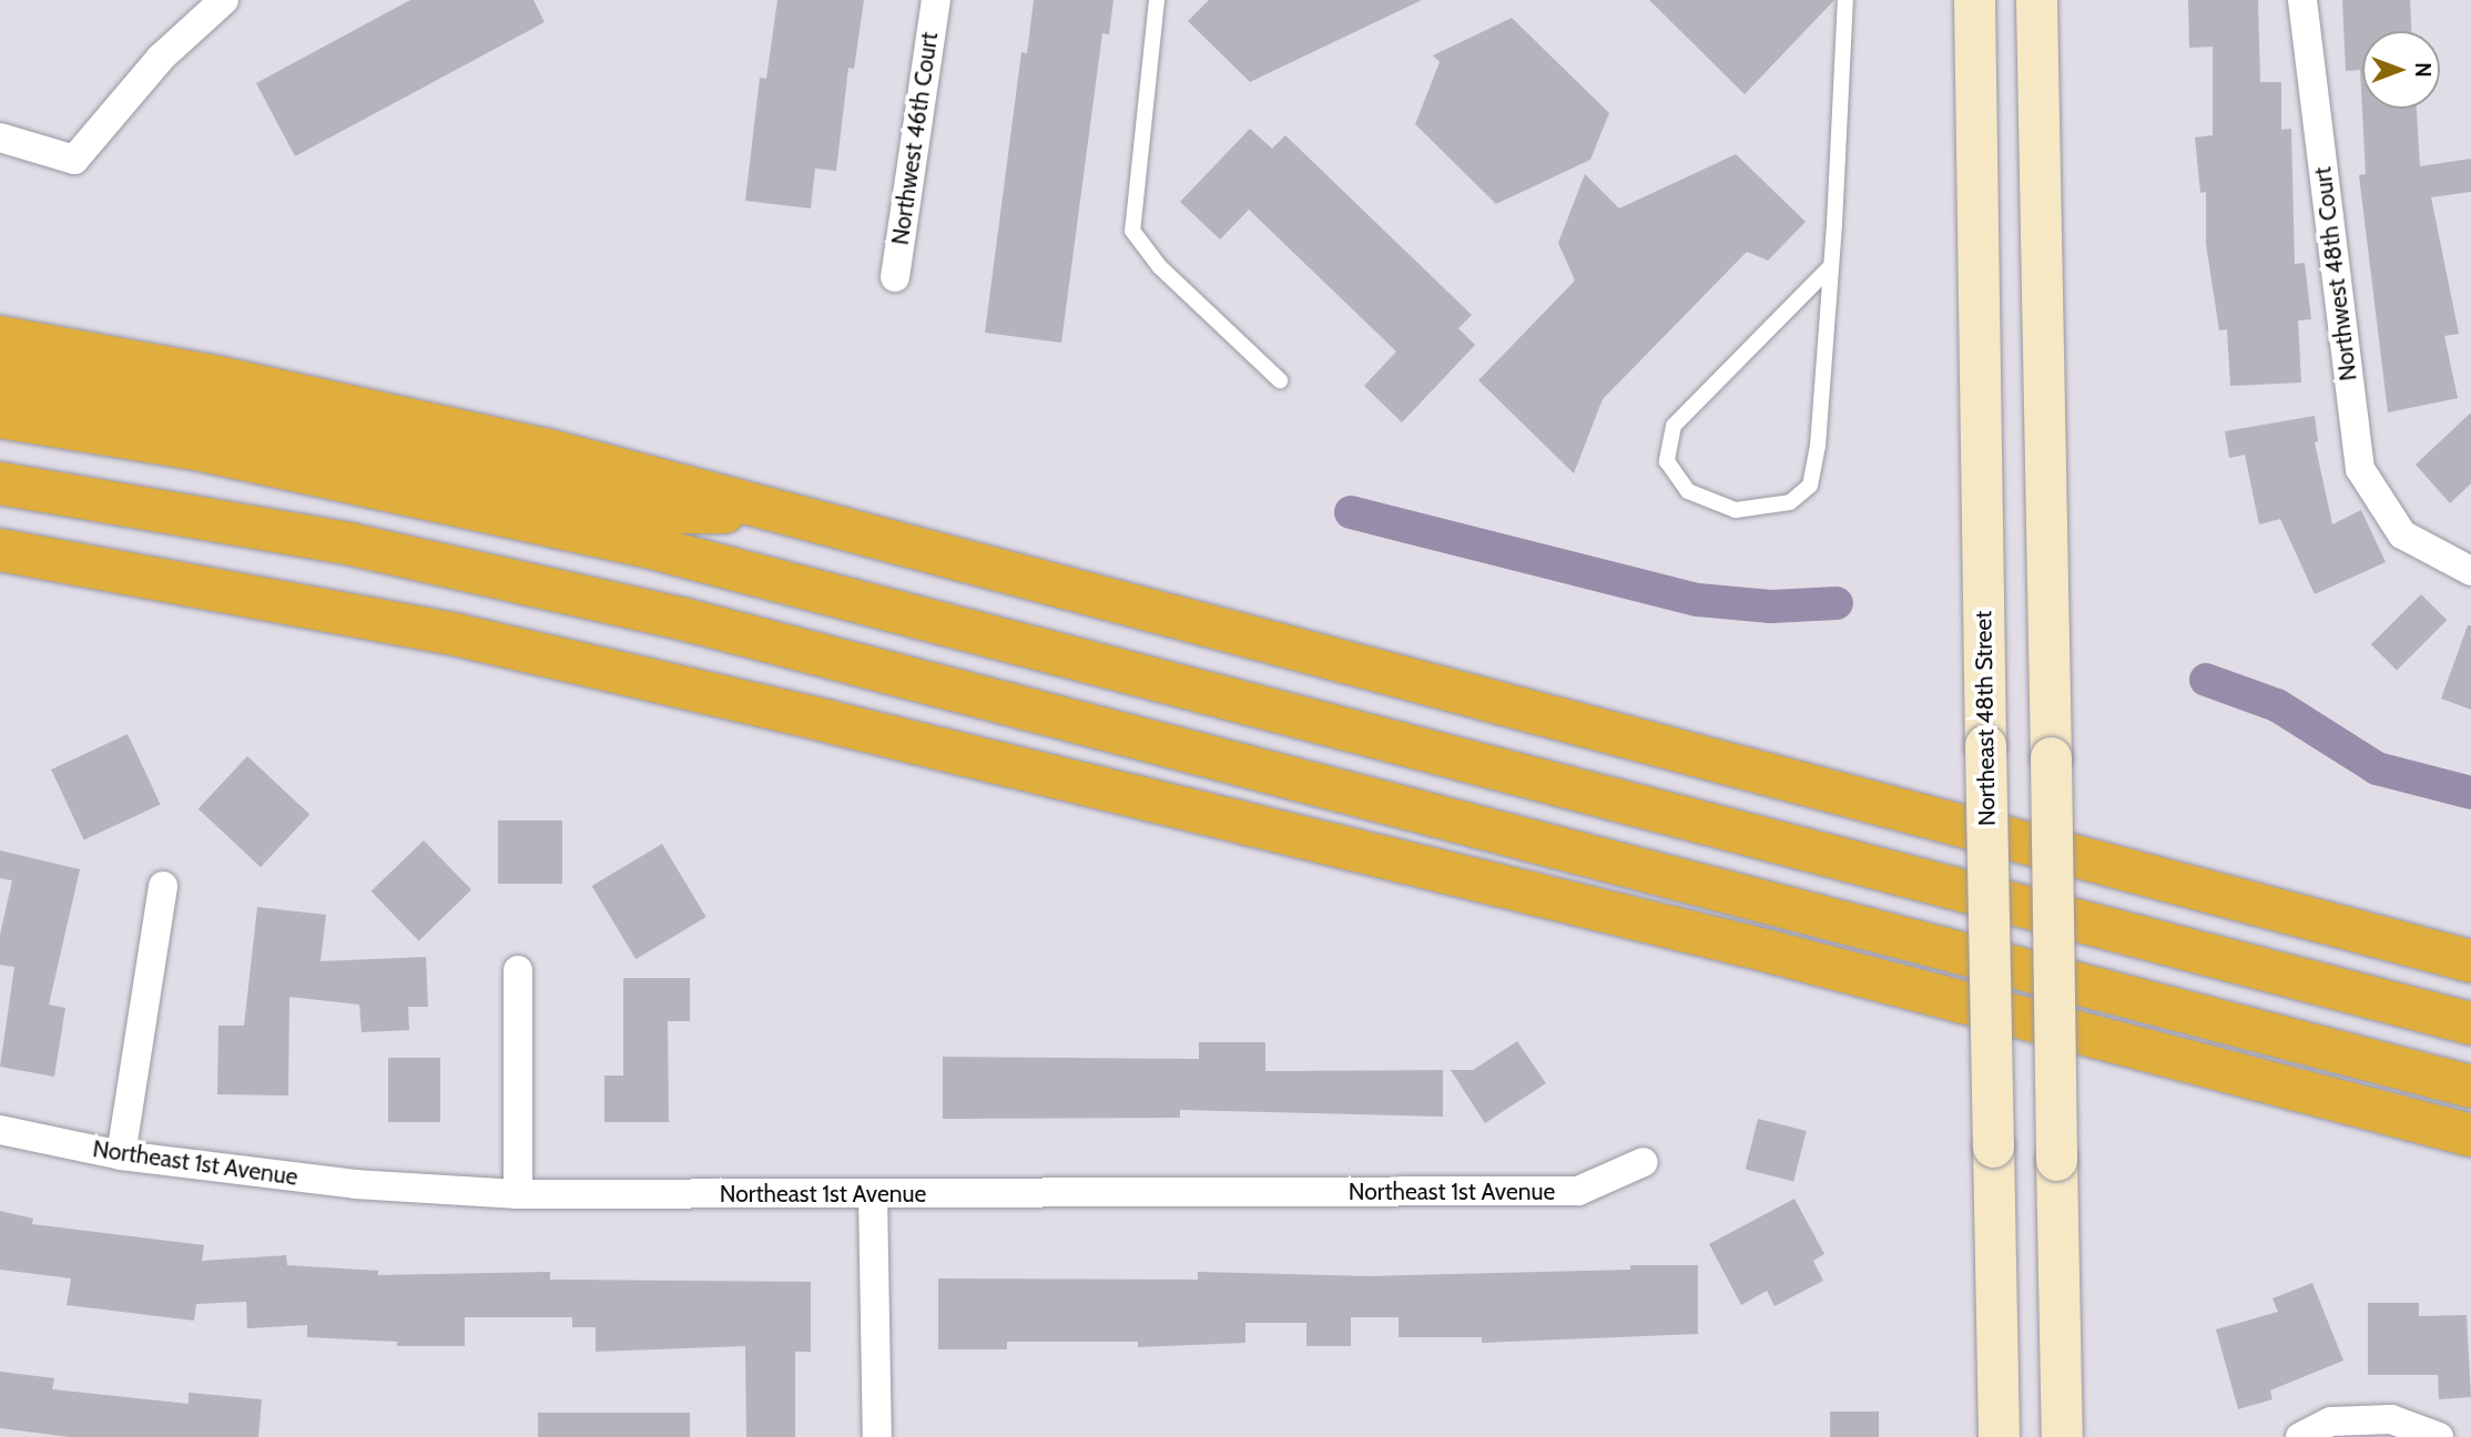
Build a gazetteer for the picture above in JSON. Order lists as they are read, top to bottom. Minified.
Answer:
{"streets":{"main road":["Northeast 48th Street"],"street":["Northwest 46th Court","Northwest 48th Court","Northeast 1st Avenue"]},"north":"right"}
